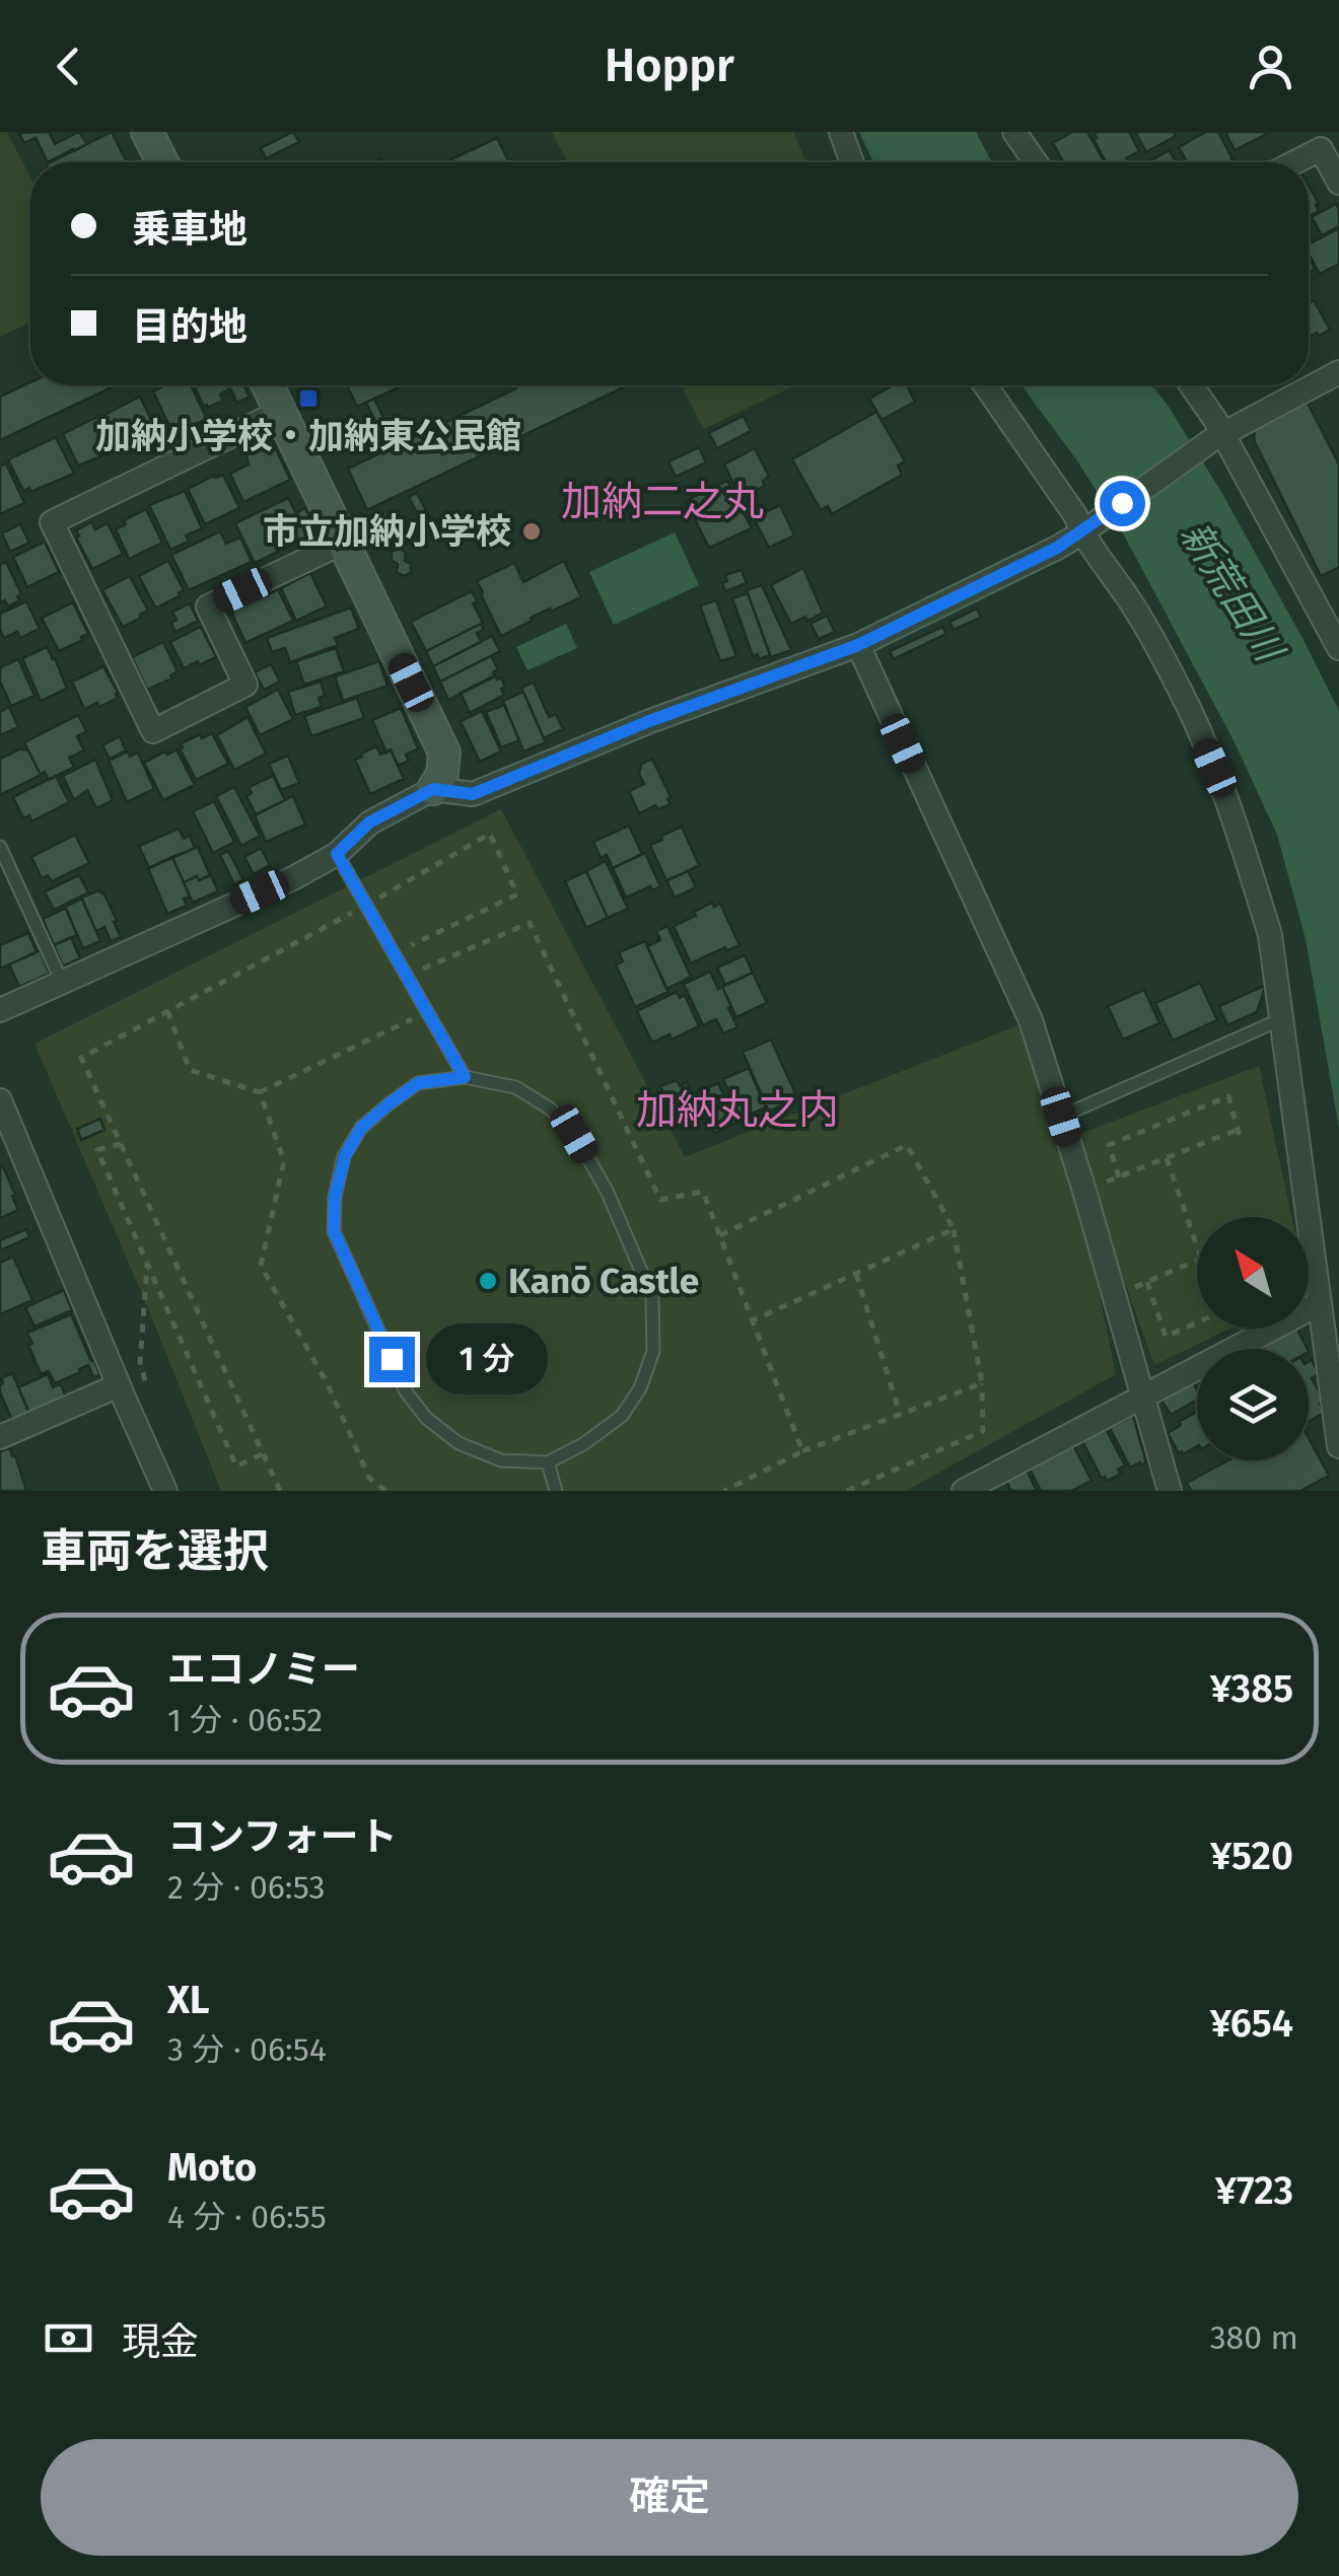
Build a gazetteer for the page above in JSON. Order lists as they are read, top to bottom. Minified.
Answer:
{"districts":["加納二之丸","加納丸之内"],"water":["新荒田川"],"places":{"transit":["加納小学校・加納東公民館"],"other":["市立加納小学校","Kanō Castle"]},"north":"top left","page":{"header":"Hoppr","banner":["乗車地","目的地"],"bubble":"1 分","heading":"車両を選択","list":[{"name":"エコノミー","note":"1 分 · 06:52","value":"¥385"},{"name":"コンフォート","note":"2 分 · 06:53","value":"¥520"},{"name":"XL","note":"3 分 · 06:54","value":"¥654"},{"name":"Moto","note":"4 分 · 06:55","value":"¥723"}],"pay":["現金","380 m"],"buttons":"確定"}}
